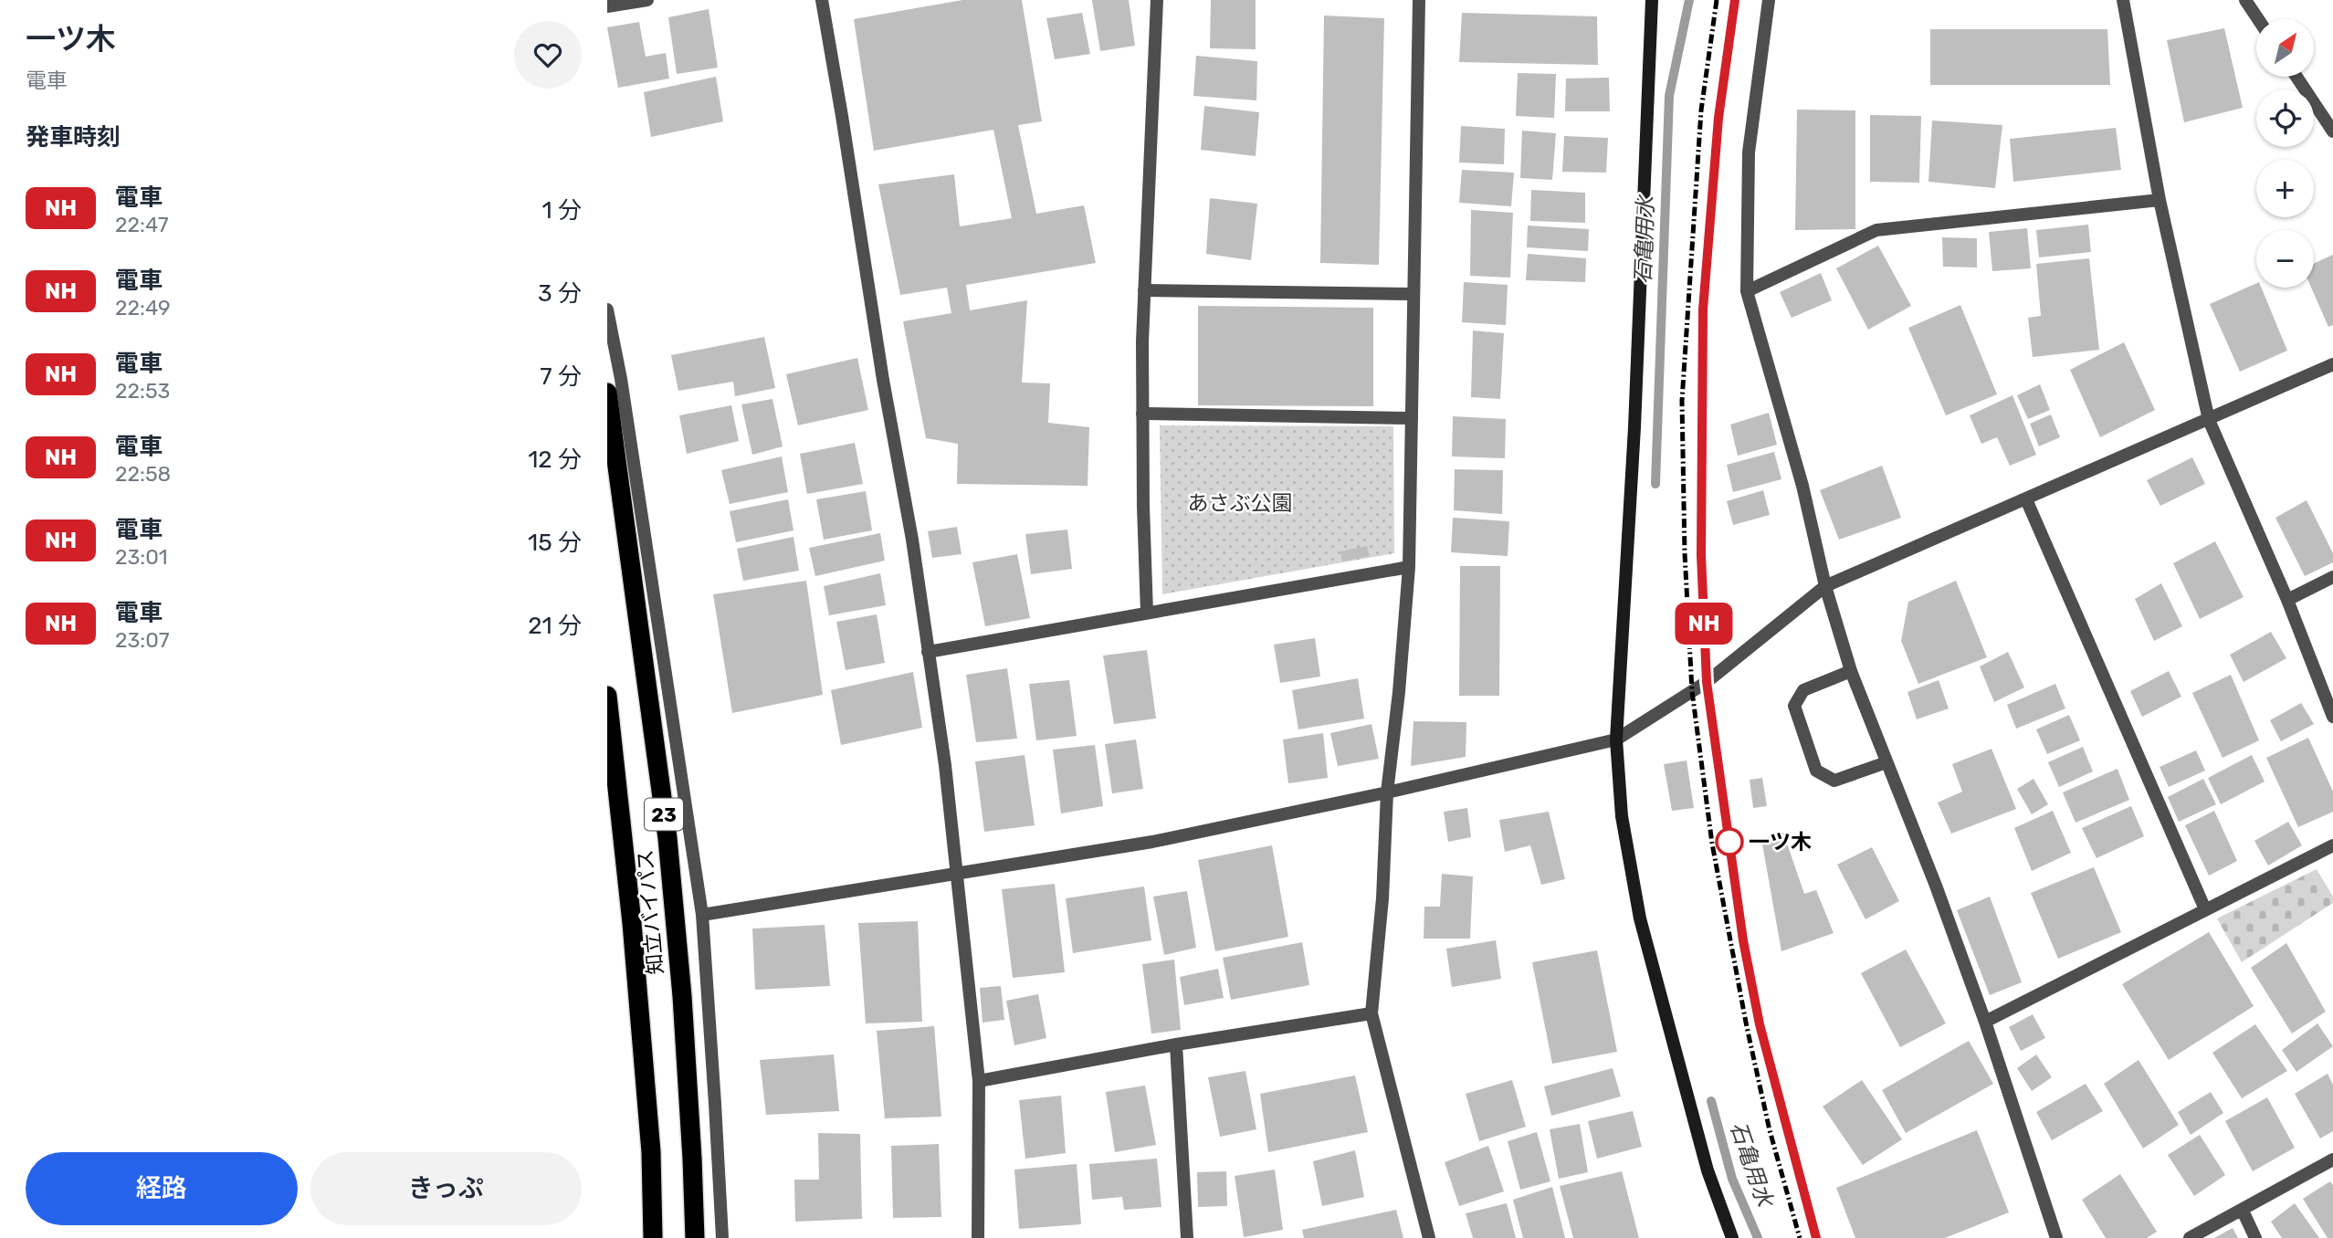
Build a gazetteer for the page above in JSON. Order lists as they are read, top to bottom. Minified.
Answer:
{"streets":{"highway":["23","知立バイパス"]},"water":["石亀用水"],"parks":["あさぶ公園"],"places":["一ツ木"],"north":"top right","page":{"heading":[["一ツ木","電車"],"発車時刻"],"on_map":"NH","map_buttons":["+","−"],"list":[{"mark":"NH","name":"電車","note":"22:47","value":"1 分"},{"mark":"NH","name":"電車","note":"22:49","value":"3 分"},{"mark":"NH","name":"電車","note":"22:53","value":"7 分"},{"mark":"NH","name":"電車","note":"22:58","value":"12 分"},{"mark":"NH","name":"電車","note":"23:01","value":"15 分"},{"mark":"NH","name":"電車","note":"23:07","value":"21 分"}],"buttons":["経路","きっぷ"]}}
